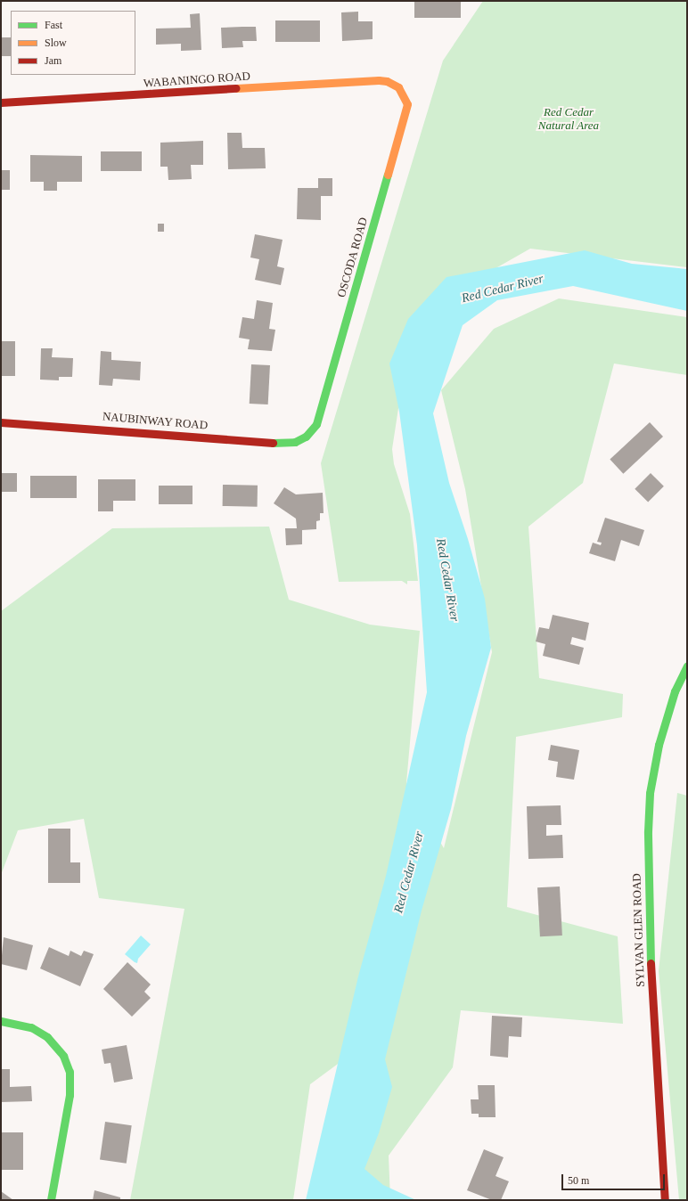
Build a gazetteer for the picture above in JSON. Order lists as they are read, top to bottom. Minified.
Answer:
{"streets":{"street":["WABANINGO ROAD","OSCODA ROAD","NAUBINWAY ROAD","SYLVAN GLEN ROAD"]},"crossings":[["WABANINGO ROAD","OSCODA ROAD"],["OSCODA ROAD","NAUBINWAY ROAD"]],"water":["Red Cedar River"],"parks":["Red Cedar Natural Area"],"legend":["Fast","Slow","Jam"],"scale_bar":"50 m"}
